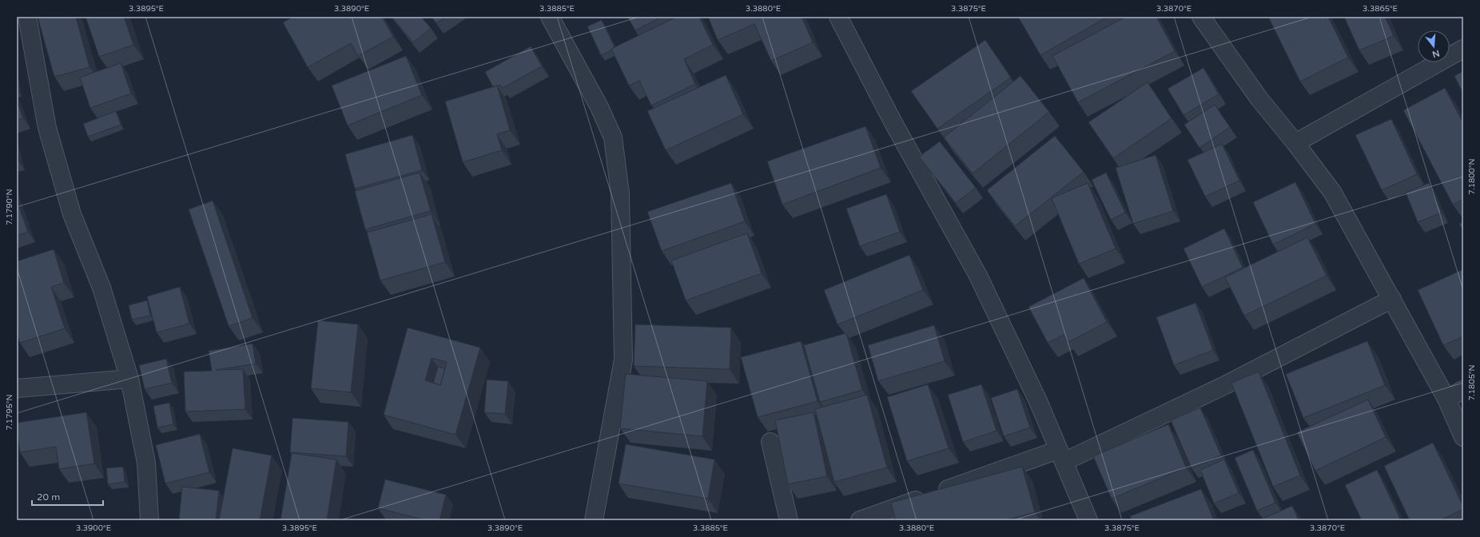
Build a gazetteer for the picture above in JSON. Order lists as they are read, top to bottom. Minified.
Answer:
{"scale_bar":"20 m","north":"bottom","coordinates":["3.3895°E","3.3890°E","3.3885°E","3.3880°E","3.3875°E","3.3870°E","3.3865°E","7.1800°N","7.1790°N","7.1805°N","7.1795°N","3.3900°E"]}
